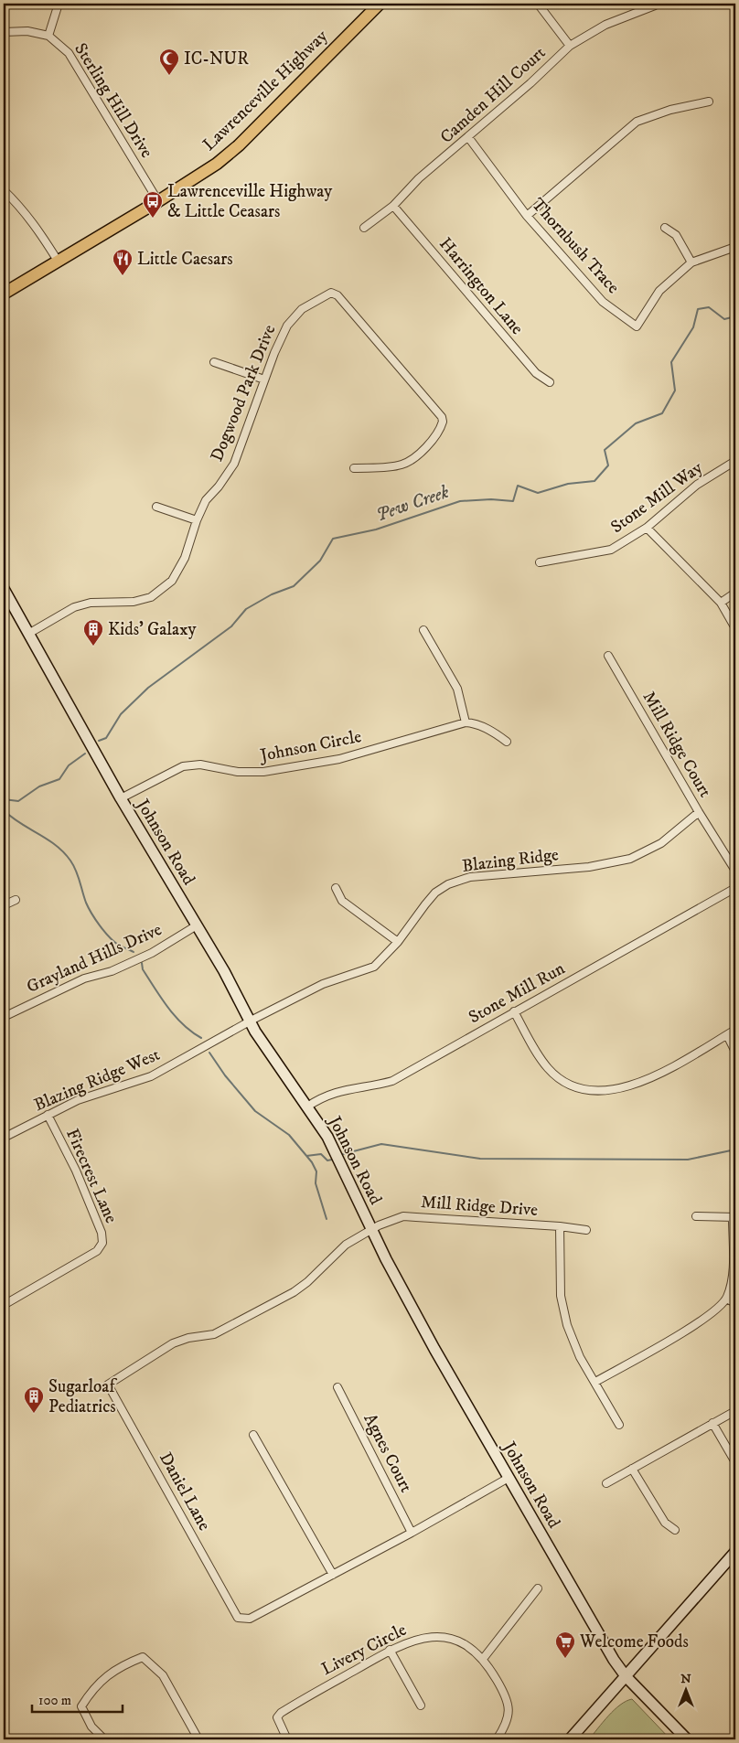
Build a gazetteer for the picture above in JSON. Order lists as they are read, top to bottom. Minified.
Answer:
{"streets":{"main road":["Lawrenceville Highway"],"street":["Camden Hill Court","Sterling Hill Drive","Thornbush Trace","Harrington Lane","Dogwood Park Drive","Stone Mill Way","Mill Ridge Court","Johnson Circle","Johnson Road","Blazing Ridge","Grayland Hills Drive","Stone Mill Run","Blazing Ridge West","Firecrest Lane","Mill Ridge Drive","Agnes Court","Daniel Lane","Livery Circle"]},"crossings":[["Lawrenceville Highway","Sterling Hill Drive"],["Camden Hill Court","Thornbush Trace"],["Camden Hill Court","Harrington Lane"],["Dogwood Park Drive","Johnson Road"],["Mill Ridge Court","Blazing Ridge"],["Johnson Circle","Johnson Road"],["Johnson Road","Blazing Ridge"],["Johnson Road","Grayland Hills Drive"],["Johnson Road","Stone Mill Run"],["Johnson Road","Blazing Ridge West"],["Johnson Road","Mill Ridge Drive"],["Johnson Road","Daniel Lane"],["Blazing Ridge","Blazing Ridge West"],["Blazing Ridge West","Firecrest Lane"],["Mill Ridge Drive","Daniel Lane"],["Agnes Court","Daniel Lane"]],"water":["Pew Creek"],"places":{"mosque":["IC-NUR"],"bus stop":["Lawrenceville Highway & Little Ceasars"],"restaurant":["Little Caesars"],"building":["Kids' Galaxy","Sugarloaf Pediatrics"],"supermarket":["Welcome Foods"]},"scale_bar":"100 m","north":"top"}
